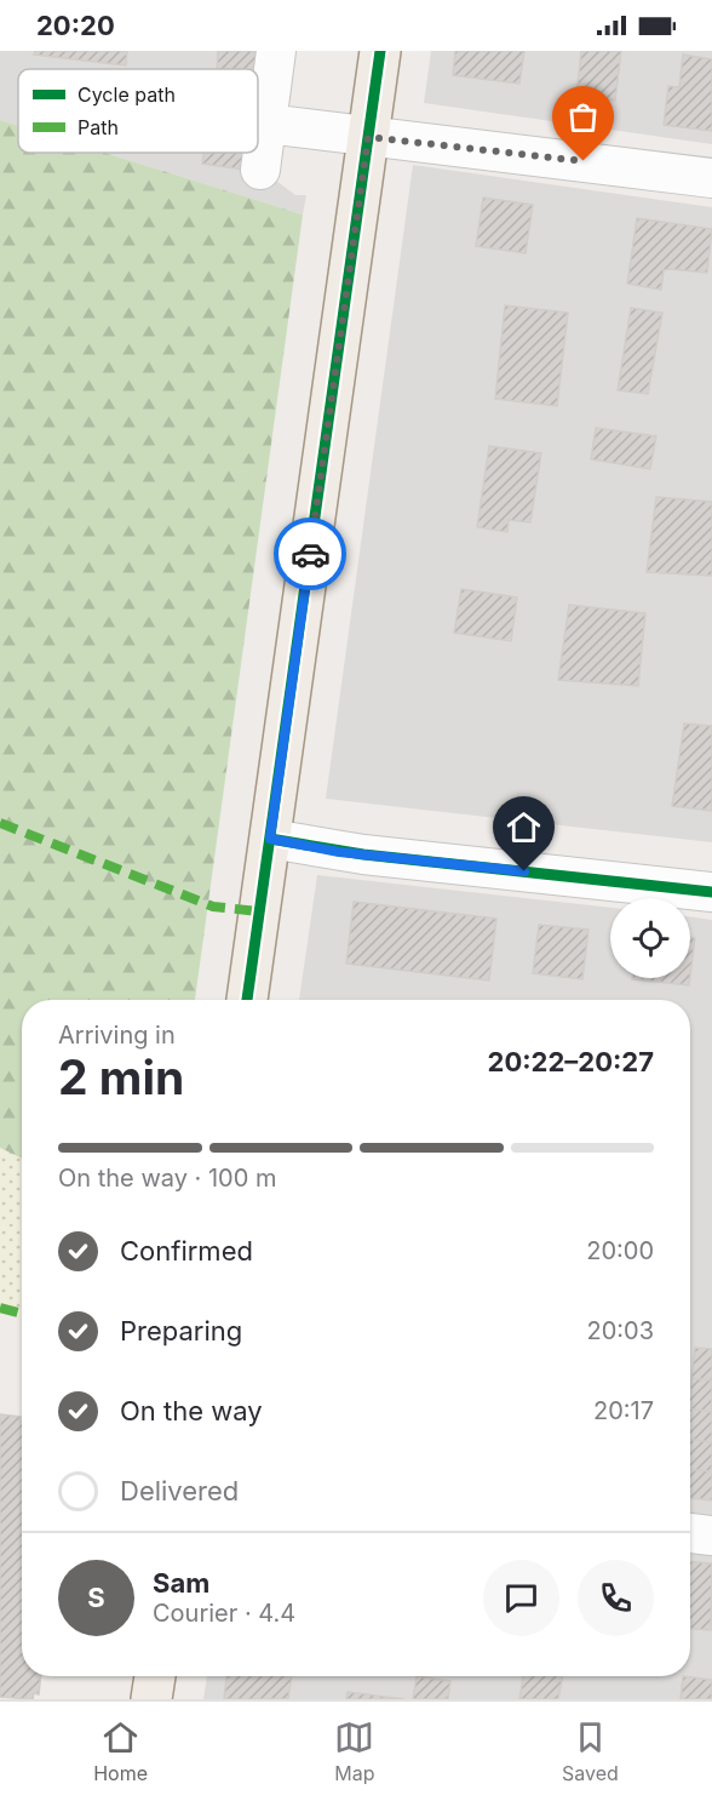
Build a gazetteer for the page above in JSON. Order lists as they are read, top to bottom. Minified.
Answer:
{"legend":["Cycle path","Path"],"page":{"status":"20:20","heading":["2 min","Arriving in","20:22–20:27"],"panel":["Sam","Courier · 4.4"],"bar":"On the way · 100 m","list":[["Confirmed","20:00"],["Preparing","20:03"],["On the way","20:17"],"Delivered"],"round":"S","tabs":["Home","Map","Saved"]}}
